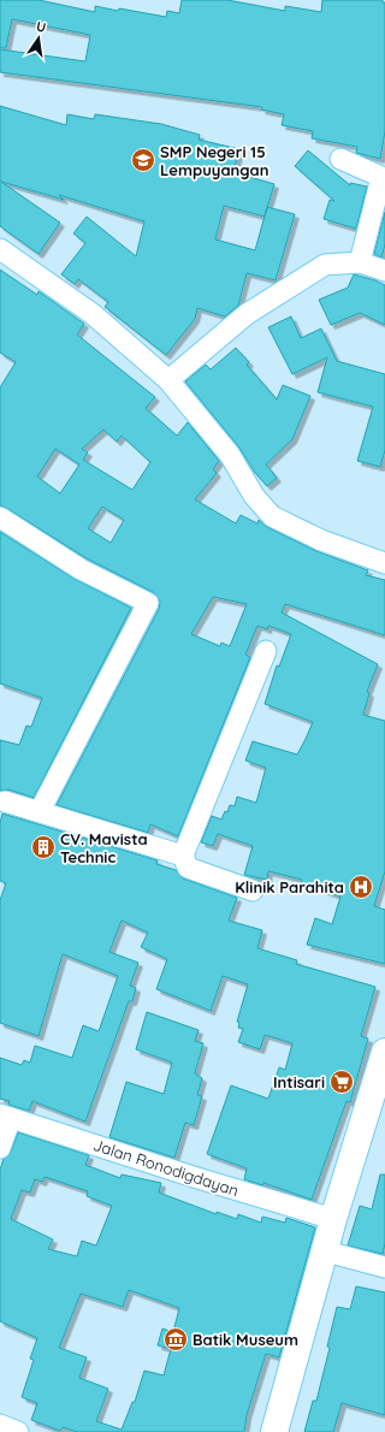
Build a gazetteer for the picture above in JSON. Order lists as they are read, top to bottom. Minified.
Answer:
{"streets":{"street":["Jalan Ronodigdayan"]},"places":{"school or university":["SMP Negeri 15 Lempuyangan"],"building":["CV. Mavista Technic"],"hospital":["Klinik Parahita"],"supermarket":["Intisari"],"museum":["Batik Museum"]},"north":"top"}
